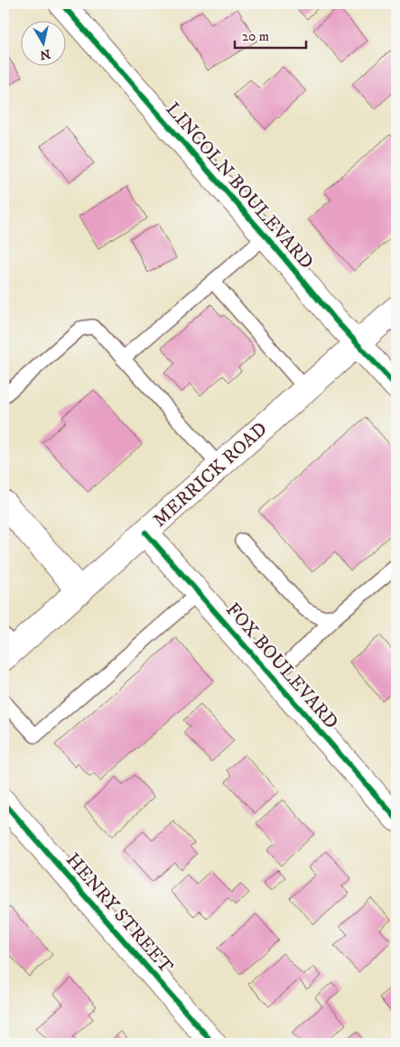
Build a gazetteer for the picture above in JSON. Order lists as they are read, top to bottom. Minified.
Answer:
{"streets":{"street":["LINCOLN BOULEVARD","MERRICK ROAD","FOX BOULEVARD","HENRY STREET"]},"crossings":[["LINCOLN BOULEVARD","MERRICK ROAD"],["MERRICK ROAD","FOX BOULEVARD"]],"scale_bar":"20 m","north":"bottom"}
